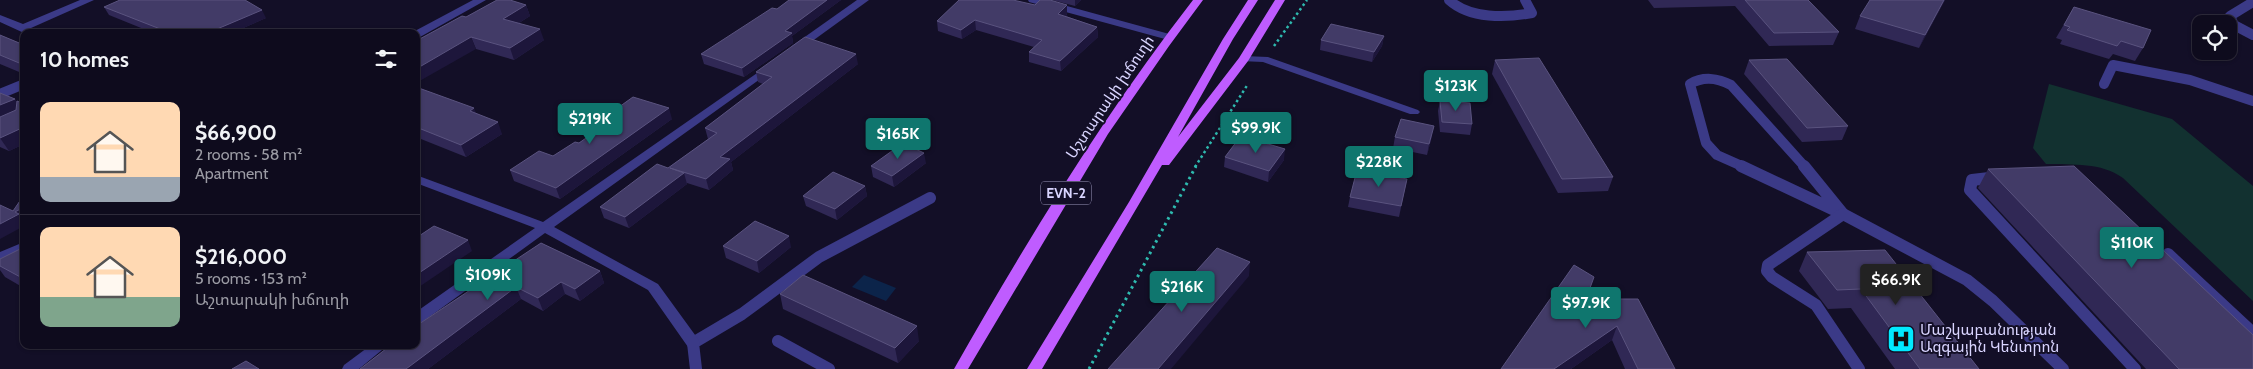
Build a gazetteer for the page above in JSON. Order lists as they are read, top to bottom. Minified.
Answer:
{"streets":{"main road":["Աշտարակի խճուղի","EVN-2"]},"places":{"hospital":["Մաշկաբանության Ազգային Կենտրոն"]},"page":{"heading":"10 homes","price":["$123K","$219K","$99.9K","$165K","$228K","$110K","$109K","$66.9K","$216K","$97.9K"],"list":[{"name":"$66,900","note":"2 rooms · 58 m² · Apartment"},{"name":"$216,000","note":"5 rooms · 153 m² · Աշտարակի խճուղի"}]}}
